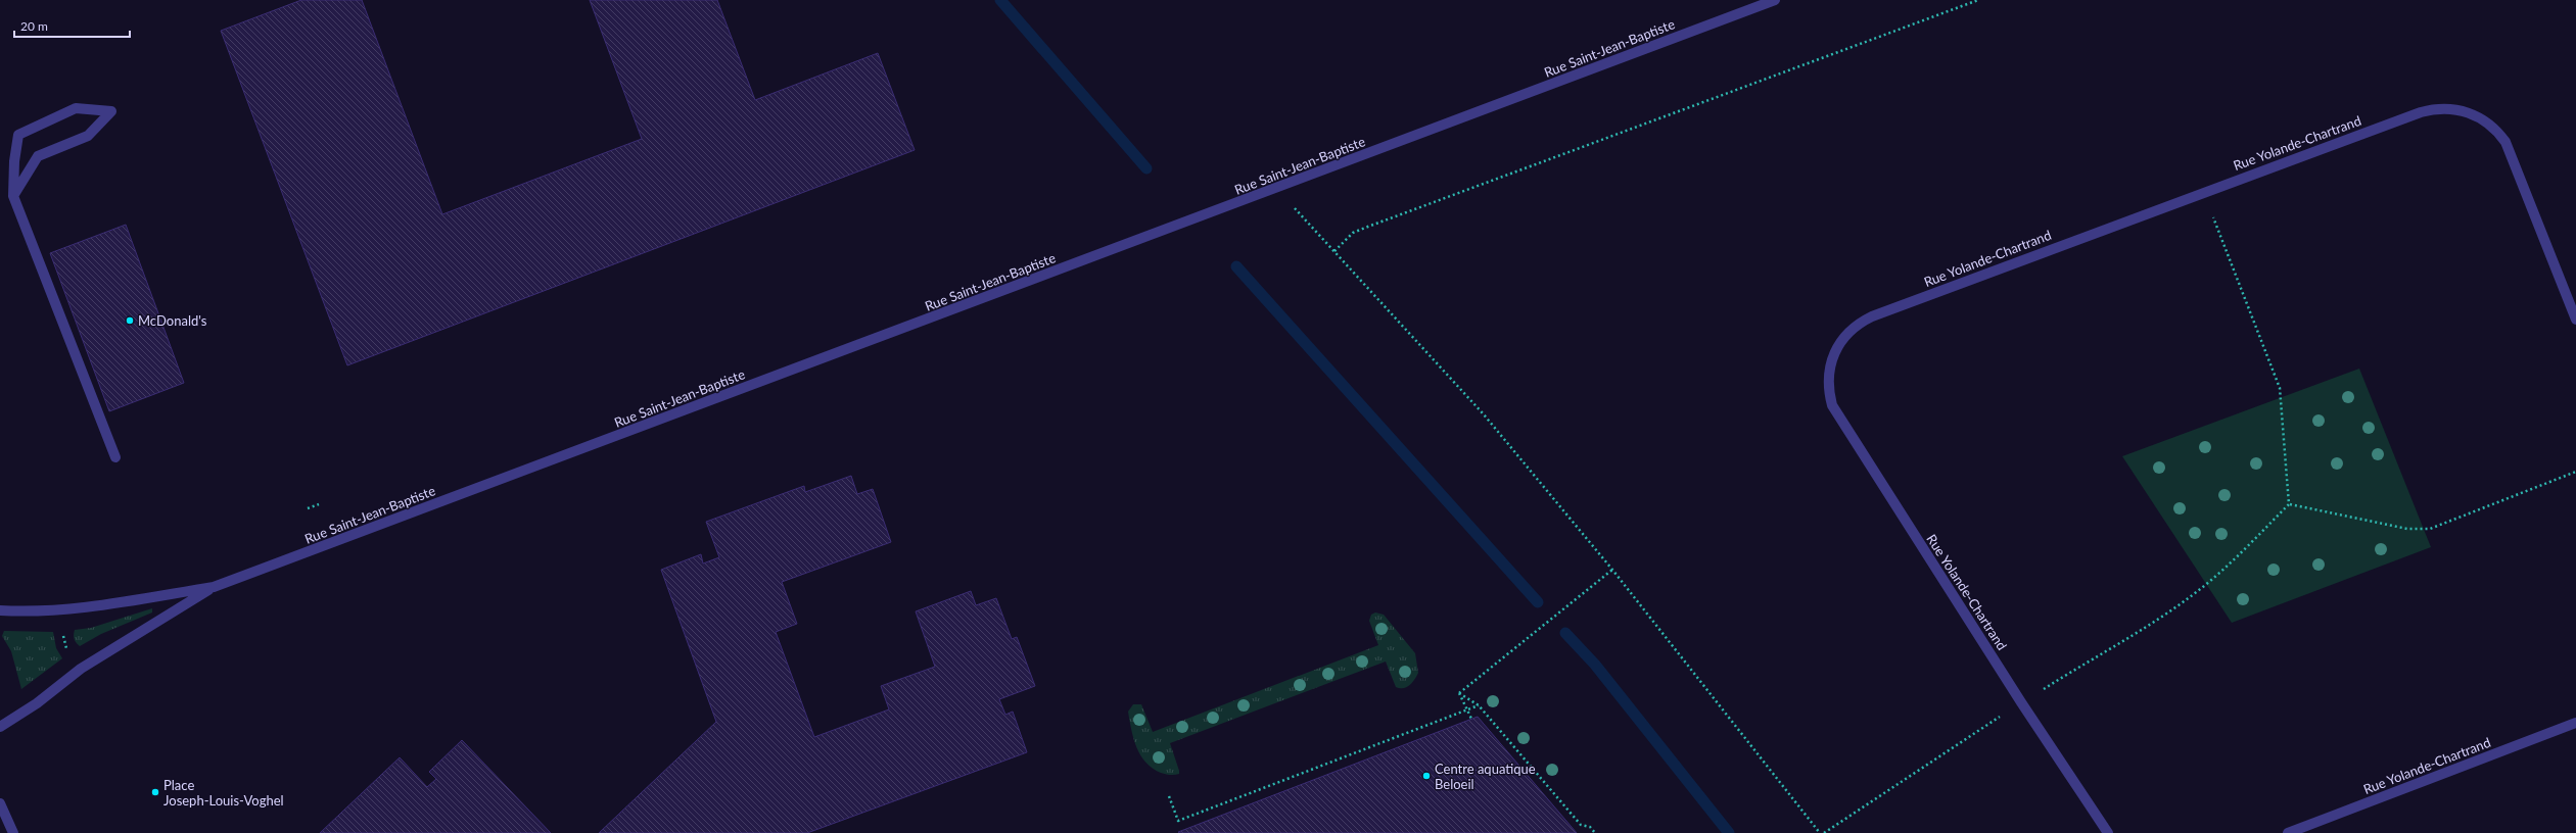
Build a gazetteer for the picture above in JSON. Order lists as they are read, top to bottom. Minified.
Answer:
{"streets":{"street":["Rue Saint-Jean-Baptiste","Rue Yolande-Chartrand"]},"places":["McDonald's","Centre aquatique Beloeil","Place Joseph-Louis-Voghel"],"scale_bar":"20 m"}
